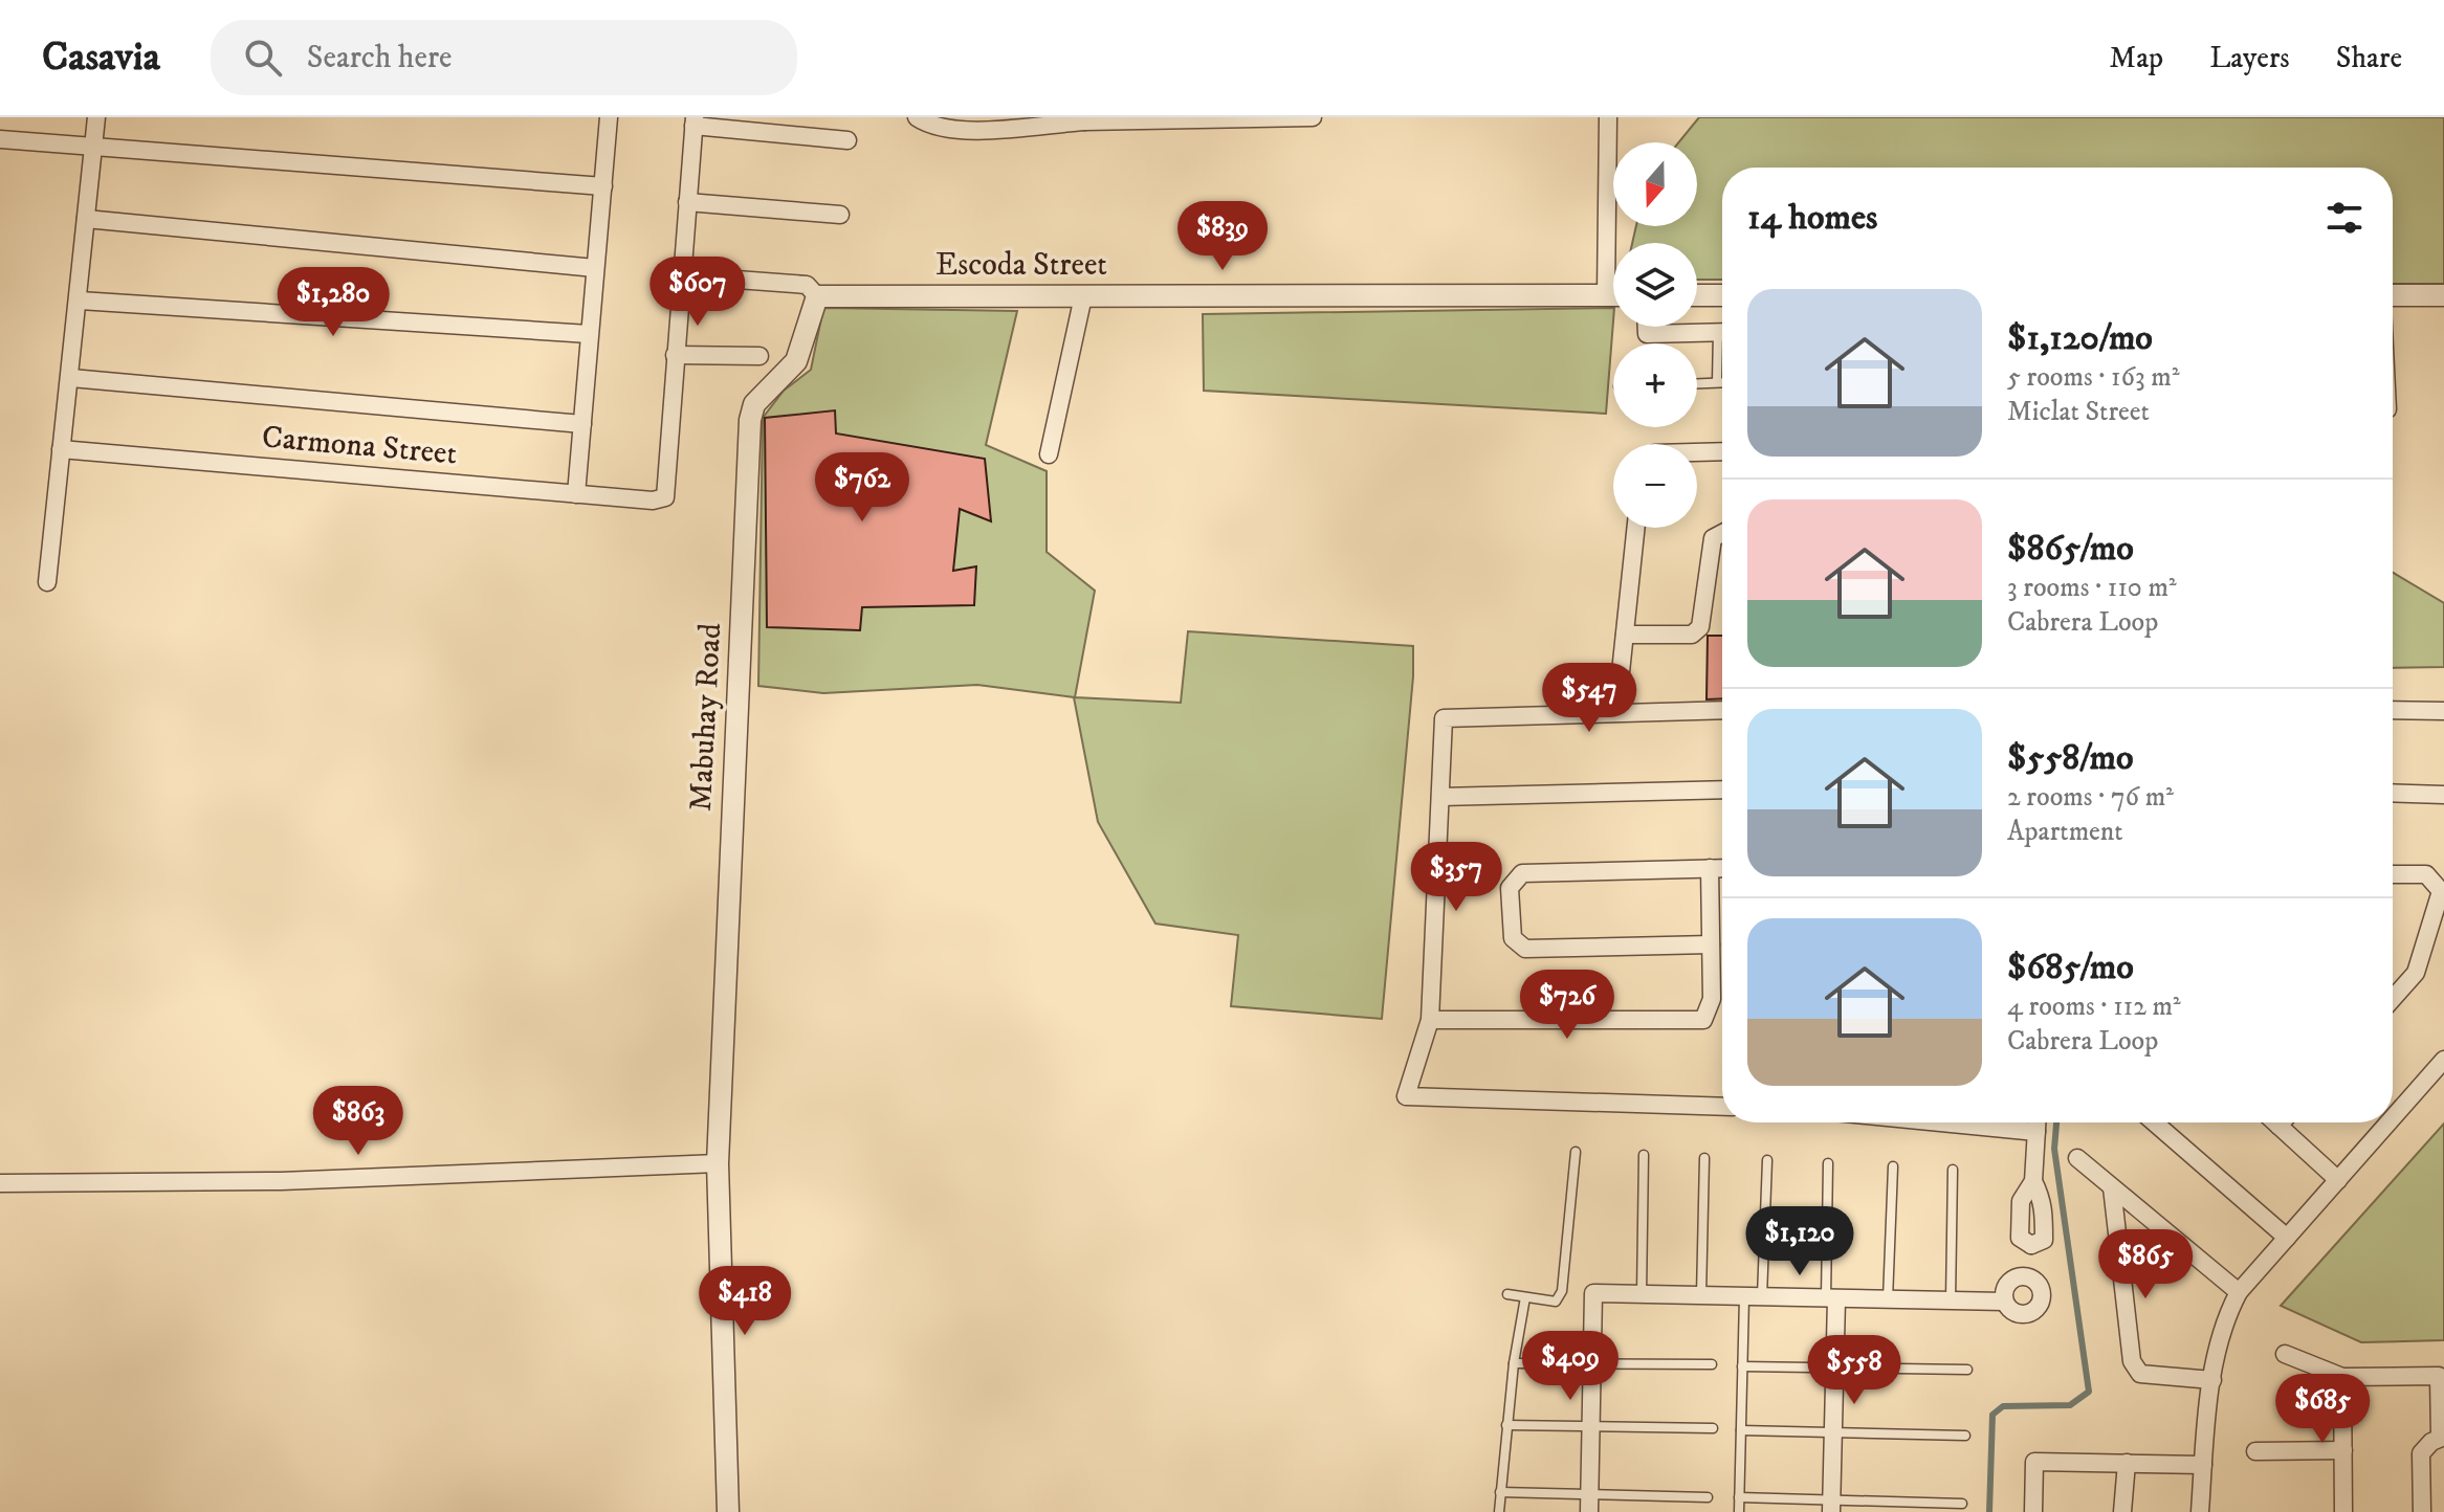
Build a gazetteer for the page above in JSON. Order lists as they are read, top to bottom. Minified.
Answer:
{"streets":{"street":["Escoda Street","Carmona Street","Mabuhay Road"]},"crossings":[["Escoda Street","Mabuhay Road"]],"north":"bottom","page":{"header":"Casavia","search":"Search here","nav":["Map","Layers","Share"],"map_buttons":["+","−"],"heading":"14 homes","price":["$839","$607","$1,280","$762","$547","$357","$726","$863","$1,120","$865","$418","$409","$558","$685"],"list":[{"name":"$1,120/mo","note":"5 rooms · 163 m² · Miclat Street"},{"name":"$865/mo","note":"3 rooms · 110 m² · Cabrera Loop"},{"name":"$558/mo","note":"2 rooms · 76 m² · Apartment"},{"name":"$685/mo","note":"4 rooms · 112 m² · Cabrera Loop"}]}}
